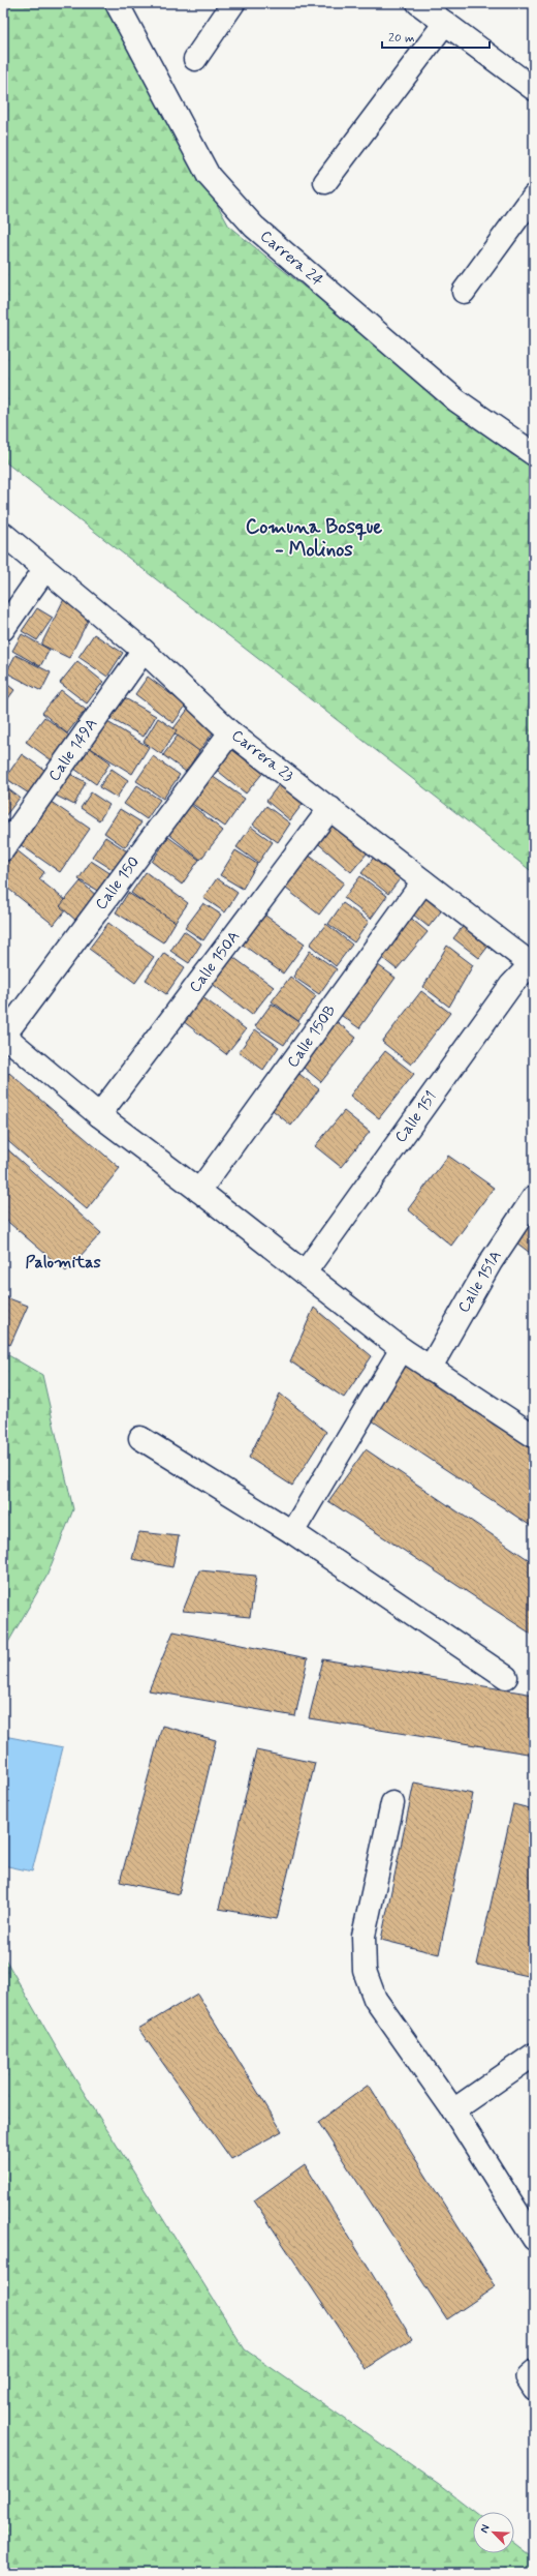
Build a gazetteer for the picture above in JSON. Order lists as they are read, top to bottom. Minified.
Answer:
{"streets":{"street":["Carrera 24","Calle 149A","Carrera 23","Calle 150","Calle 150A","Calle 150B","Calle 151","Calle 151A"]},"crossings":[["Calle 149A","Carrera 23"],["Carrera 23","Calle 150"],["Carrera 23","Calle 150A"],["Carrera 23","Calle 150B"],["Carrera 23","Calle 151"]],"districts":["Comuna Bosque - Molinos","Palomitas"],"scale_bar":"20 m","north":"top left"}
